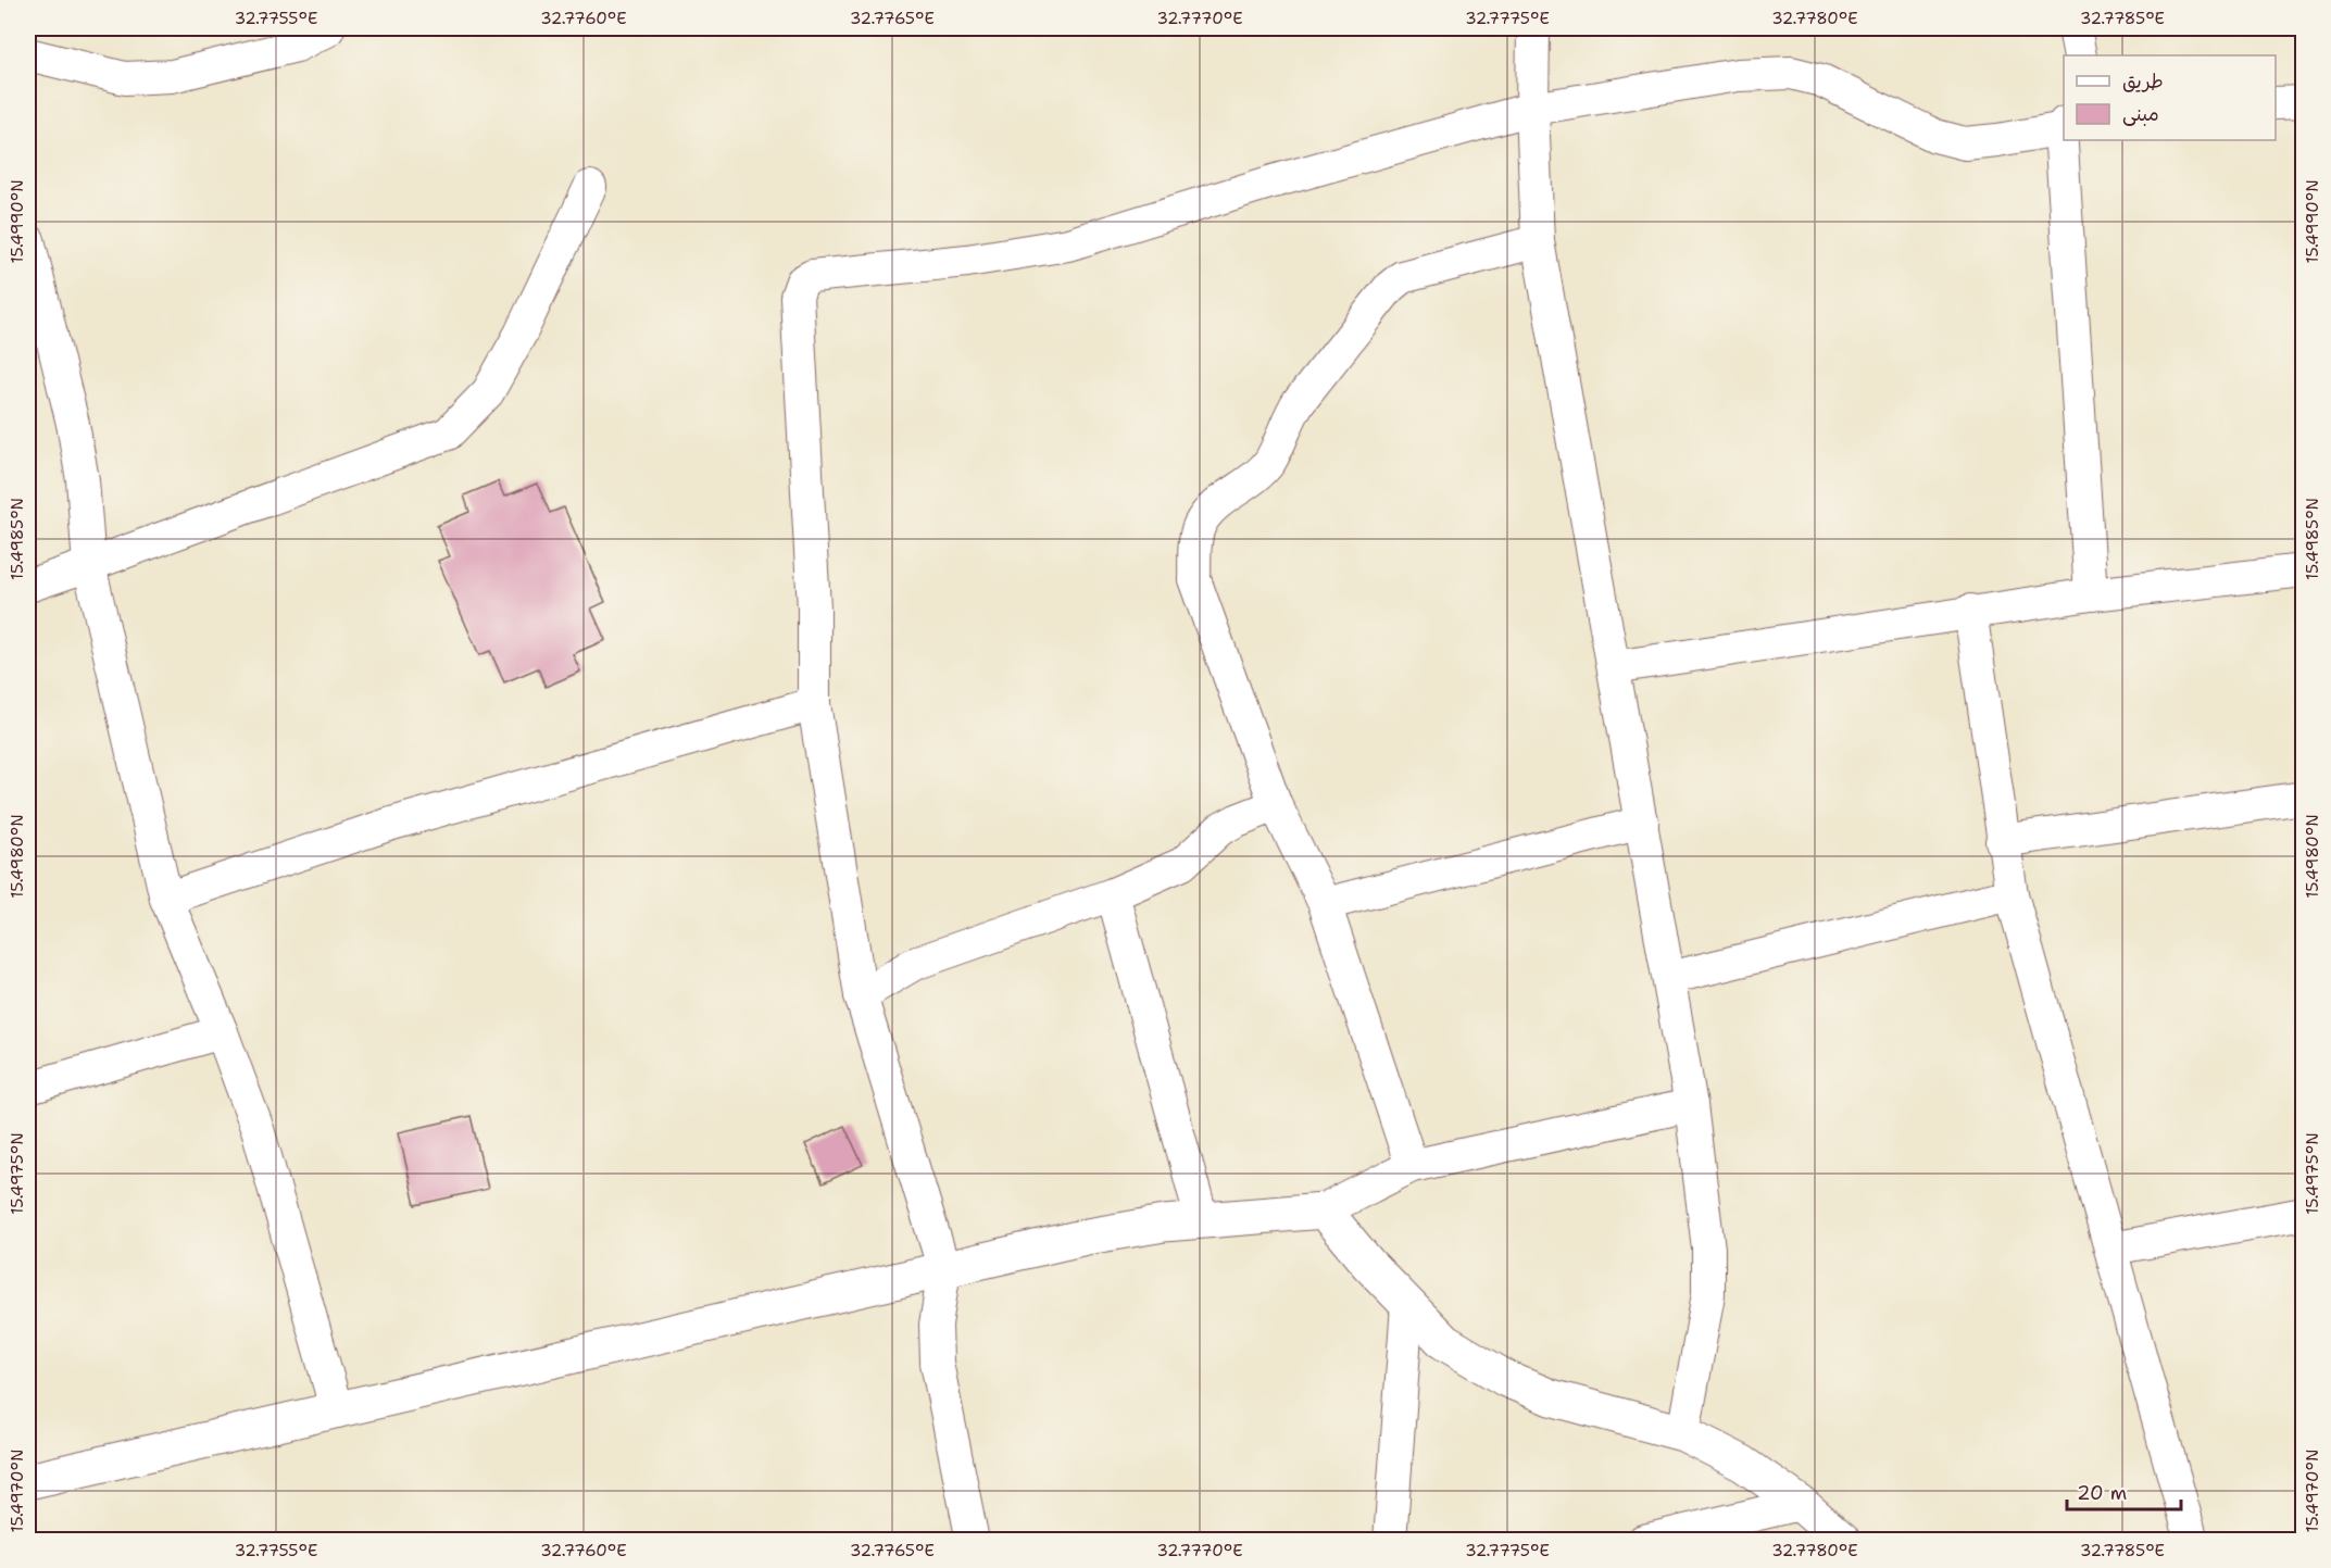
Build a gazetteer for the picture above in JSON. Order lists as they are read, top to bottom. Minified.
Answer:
{"legend":["طريق","مبنى"],"scale_bar":"20 m","coordinates":["32.7755°E","32.7760°E","32.7765°E","32.7770°E","32.7775°E","32.7780°E","32.7785°E","15.4990°N","15.4985°N","15.4980°N","15.4975°N","15.4970°N"]}
